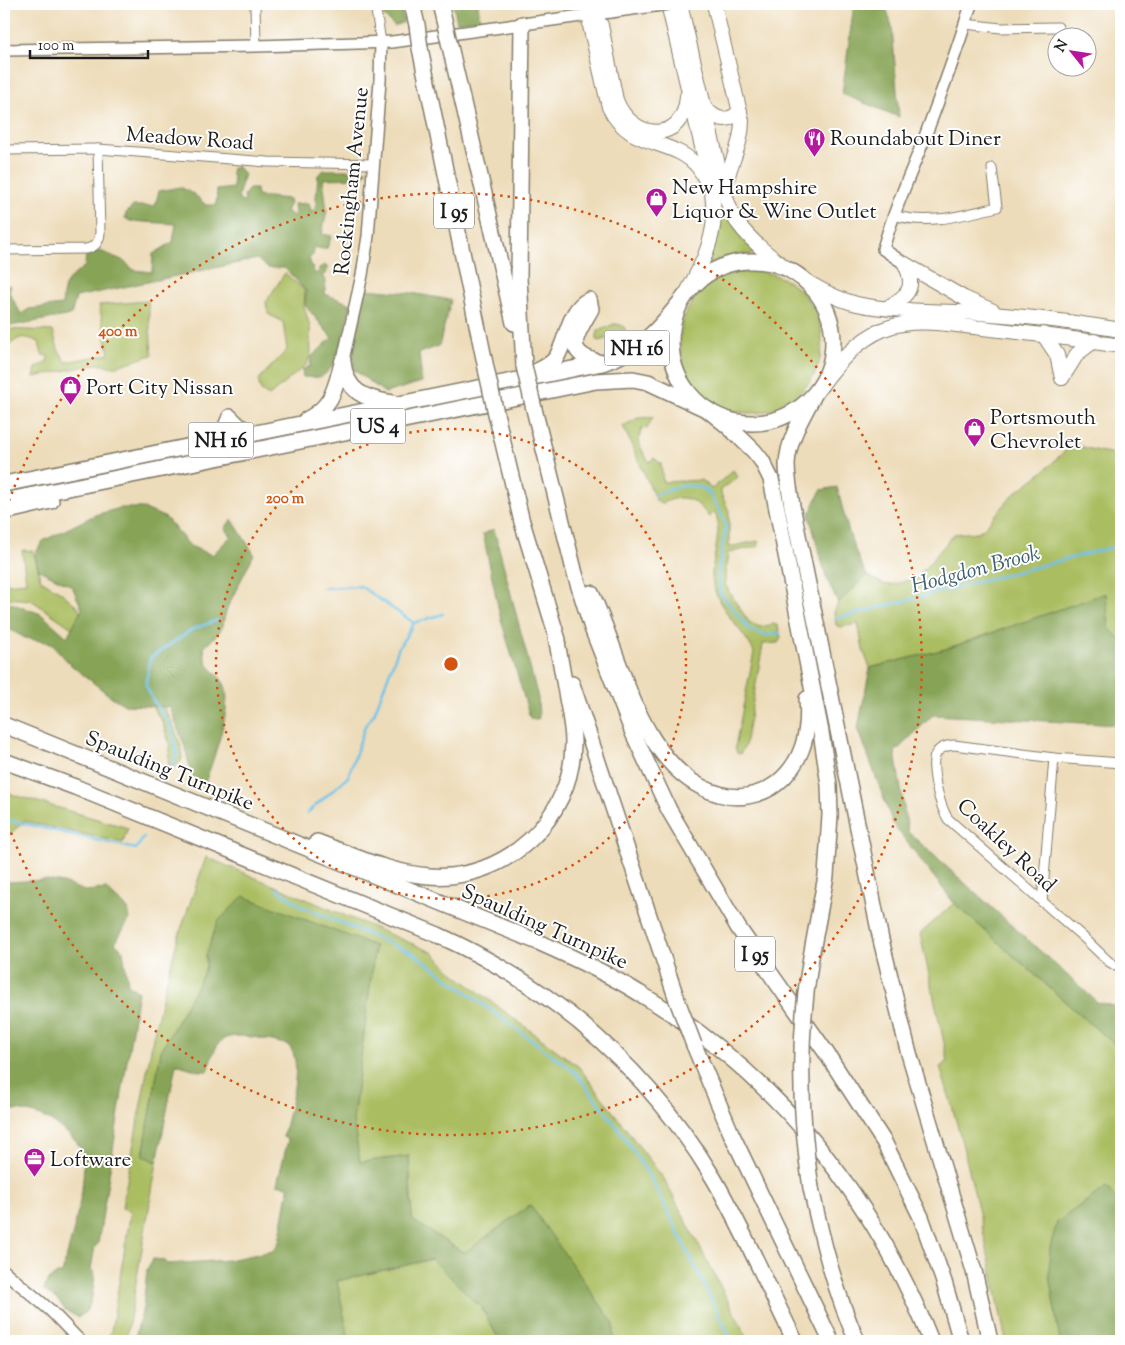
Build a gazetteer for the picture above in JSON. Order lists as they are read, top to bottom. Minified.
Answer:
{"streets":{"highway":["I 95","NH 16","US 4","Spaulding Turnpike"],"street":["Meadow Road","Rockingham Avenue","Coakley Road"]},"crossings":[["Meadow Road","Rockingham Avenue"],["NH 16","US 4"]],"water":["Hodgdon Brook"],"places":{"restaurant":["Roundabout Diner"],"shop":["New Hampshire Liquor & Wine Outlet","Port City Nissan","Portsmouth Chevrolet"],"office":["Loftware"]},"scale_bar":"100 m","north":"top left","rings":["400 m","200 m"]}
